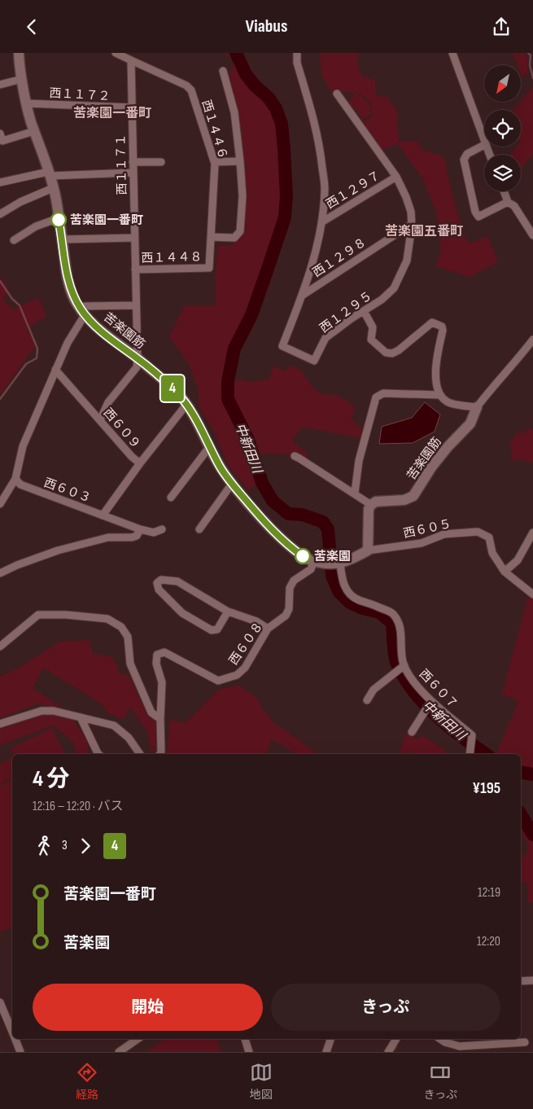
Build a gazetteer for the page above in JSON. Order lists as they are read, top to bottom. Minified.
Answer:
{"streets":{"street":["西１１７２","西１４４６","西１１７１","西１２９７","西１４４８","西１２９８","西１２９５","苦楽園筋","西６０９","西６０３","西６０５","西６０８","西６０７"]},"crossings":[["西１１７２","西１１７１"],["西１１７２","苦楽園筋"],["西１４４６","西１１７１"],["西１４４６","西１４４８"],["西１１７１","西１４４８"],["西１１７１","苦楽園筋"],["西１２９７","西１２９５"],["西１２９８","西１２９５"],["苦楽園筋","西６０９"],["苦楽園筋","西６０８"],["苦楽園筋","西６０７"]],"districts":["苦楽園一番町","苦楽園五番町"],"water":["中新田川"],"places":["苦楽園一番町","苦楽園"],"lines":["bus line 4"],"north":"bottom left","page":{"header":"Viabus","on_map":"4","heading":["4 分","12:16 – 12:20 · バス","¥195"],"legs":["3","4"],"list":[{"name":"苦楽園一番町","value":"12:19"},{"name":"苦楽園","value":"12:20"}],"buttons":["開始","きっぷ"],"tabs":["経路","地図","きっぷ"]}}
